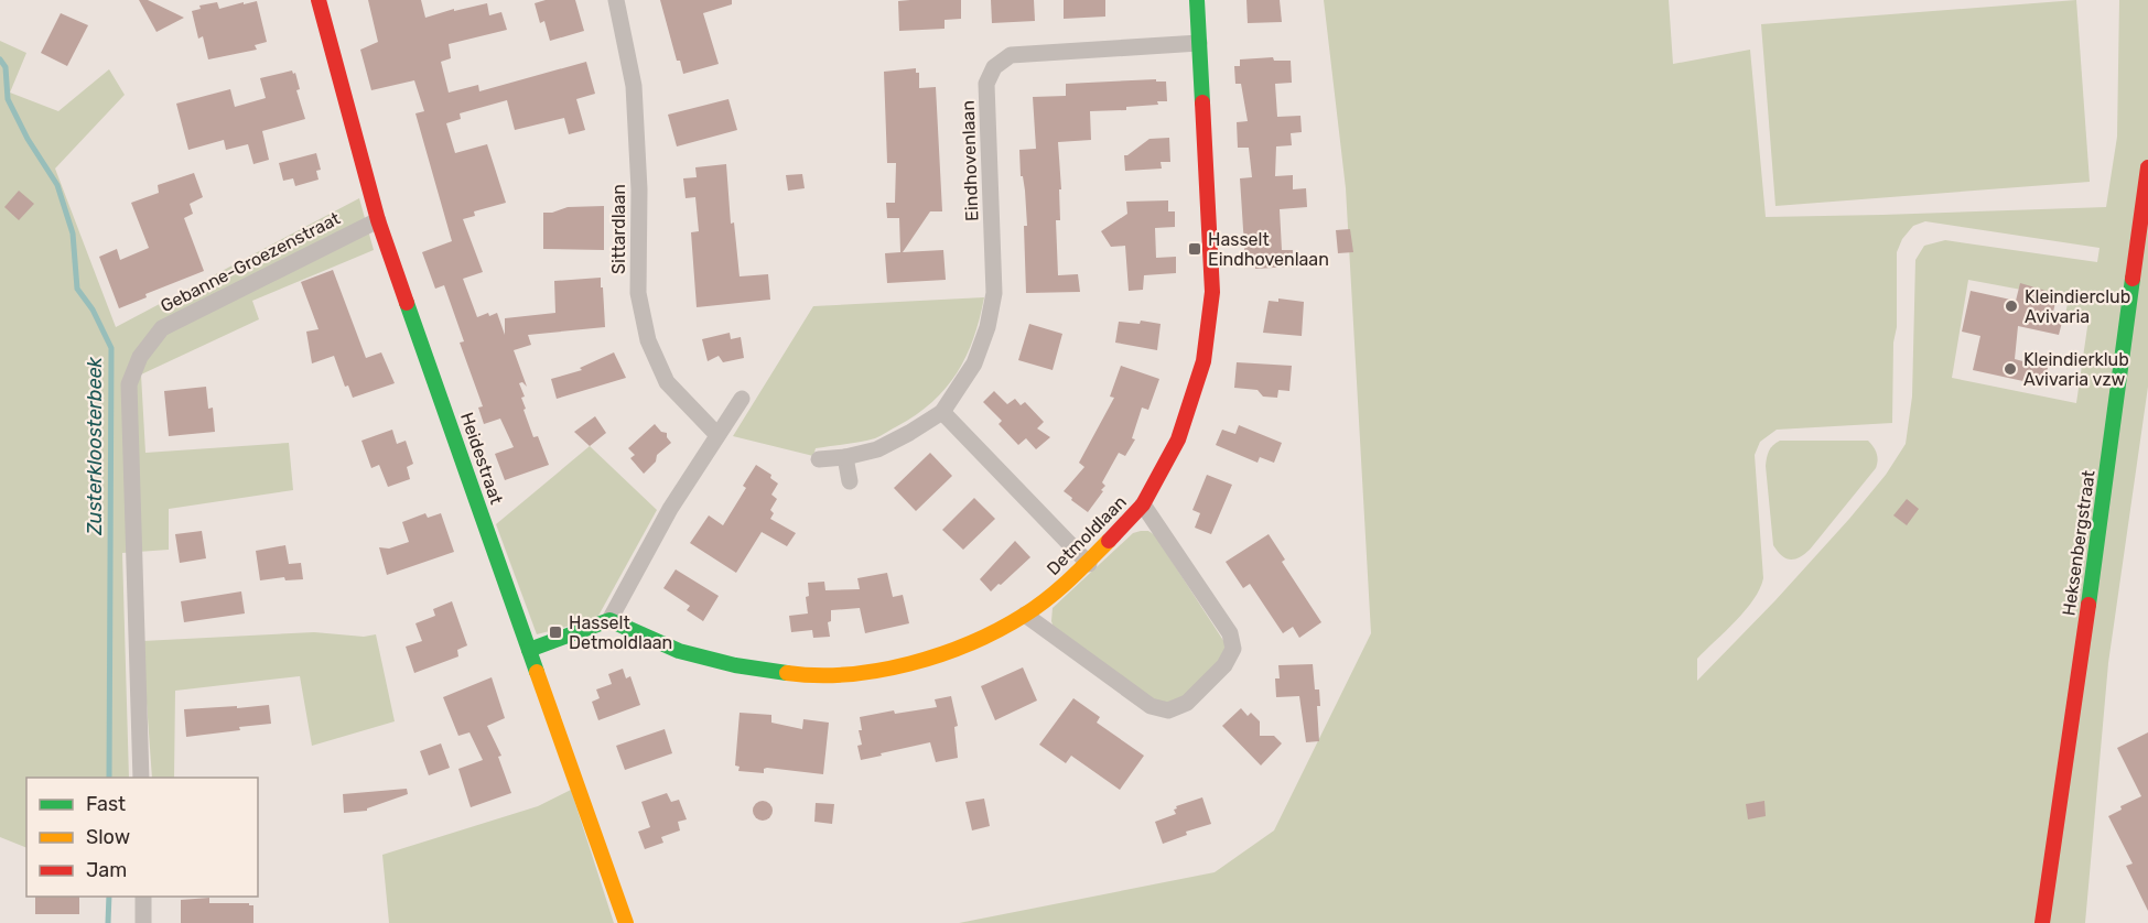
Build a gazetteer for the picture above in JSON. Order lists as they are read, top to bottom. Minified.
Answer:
{"streets":{"street":["Eindhovenlaan","Sittardlaan","Gebanne-Groezenstraat","Heidestraat","Detmoldlaan","Heksenbergstraat"]},"crossings":[["Eindhovenlaan","Detmoldlaan"],["Gebanne-Groezenstraat","Heidestraat"]],"water":["Zusterkloosterbeek"],"places":{"transit":["Hasselt Eindhovenlaan","Hasselt Detmoldlaan"],"other":["Kleindierclub Avivaria","Kleindierklub Avivaria vzw"]},"legend":["Fast","Slow","Jam"]}
